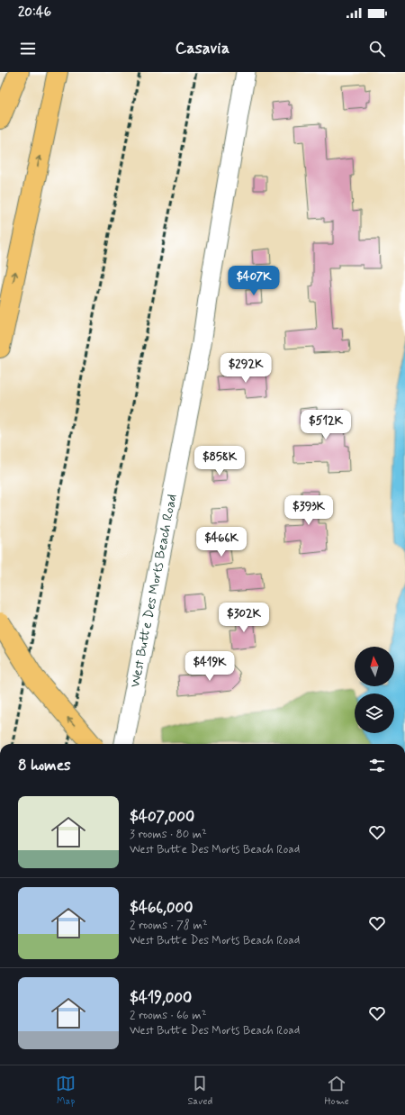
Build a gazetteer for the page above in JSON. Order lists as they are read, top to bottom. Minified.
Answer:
{"streets":{"street":["West Butte Des Morts Beach Road"]},"north":"top","page":{"status":"20:46","header":"Casavia","price":["$407K","$292K","$512K","$858K","$393K","$466K","$302K","$419K"],"heading":"8 homes","list":[{"name":"$407,000","note":"3 rooms · 80 m² · West Butte Des Morts Beach Road"},{"name":"$466,000","note":"2 rooms · 78 m² · West Butte Des Morts Beach Road"},{"name":"$419,000","note":"2 rooms · 66 m² · West Butte Des Morts Beach Road"}],"tabs":["Map","Saved","Home"]}}
